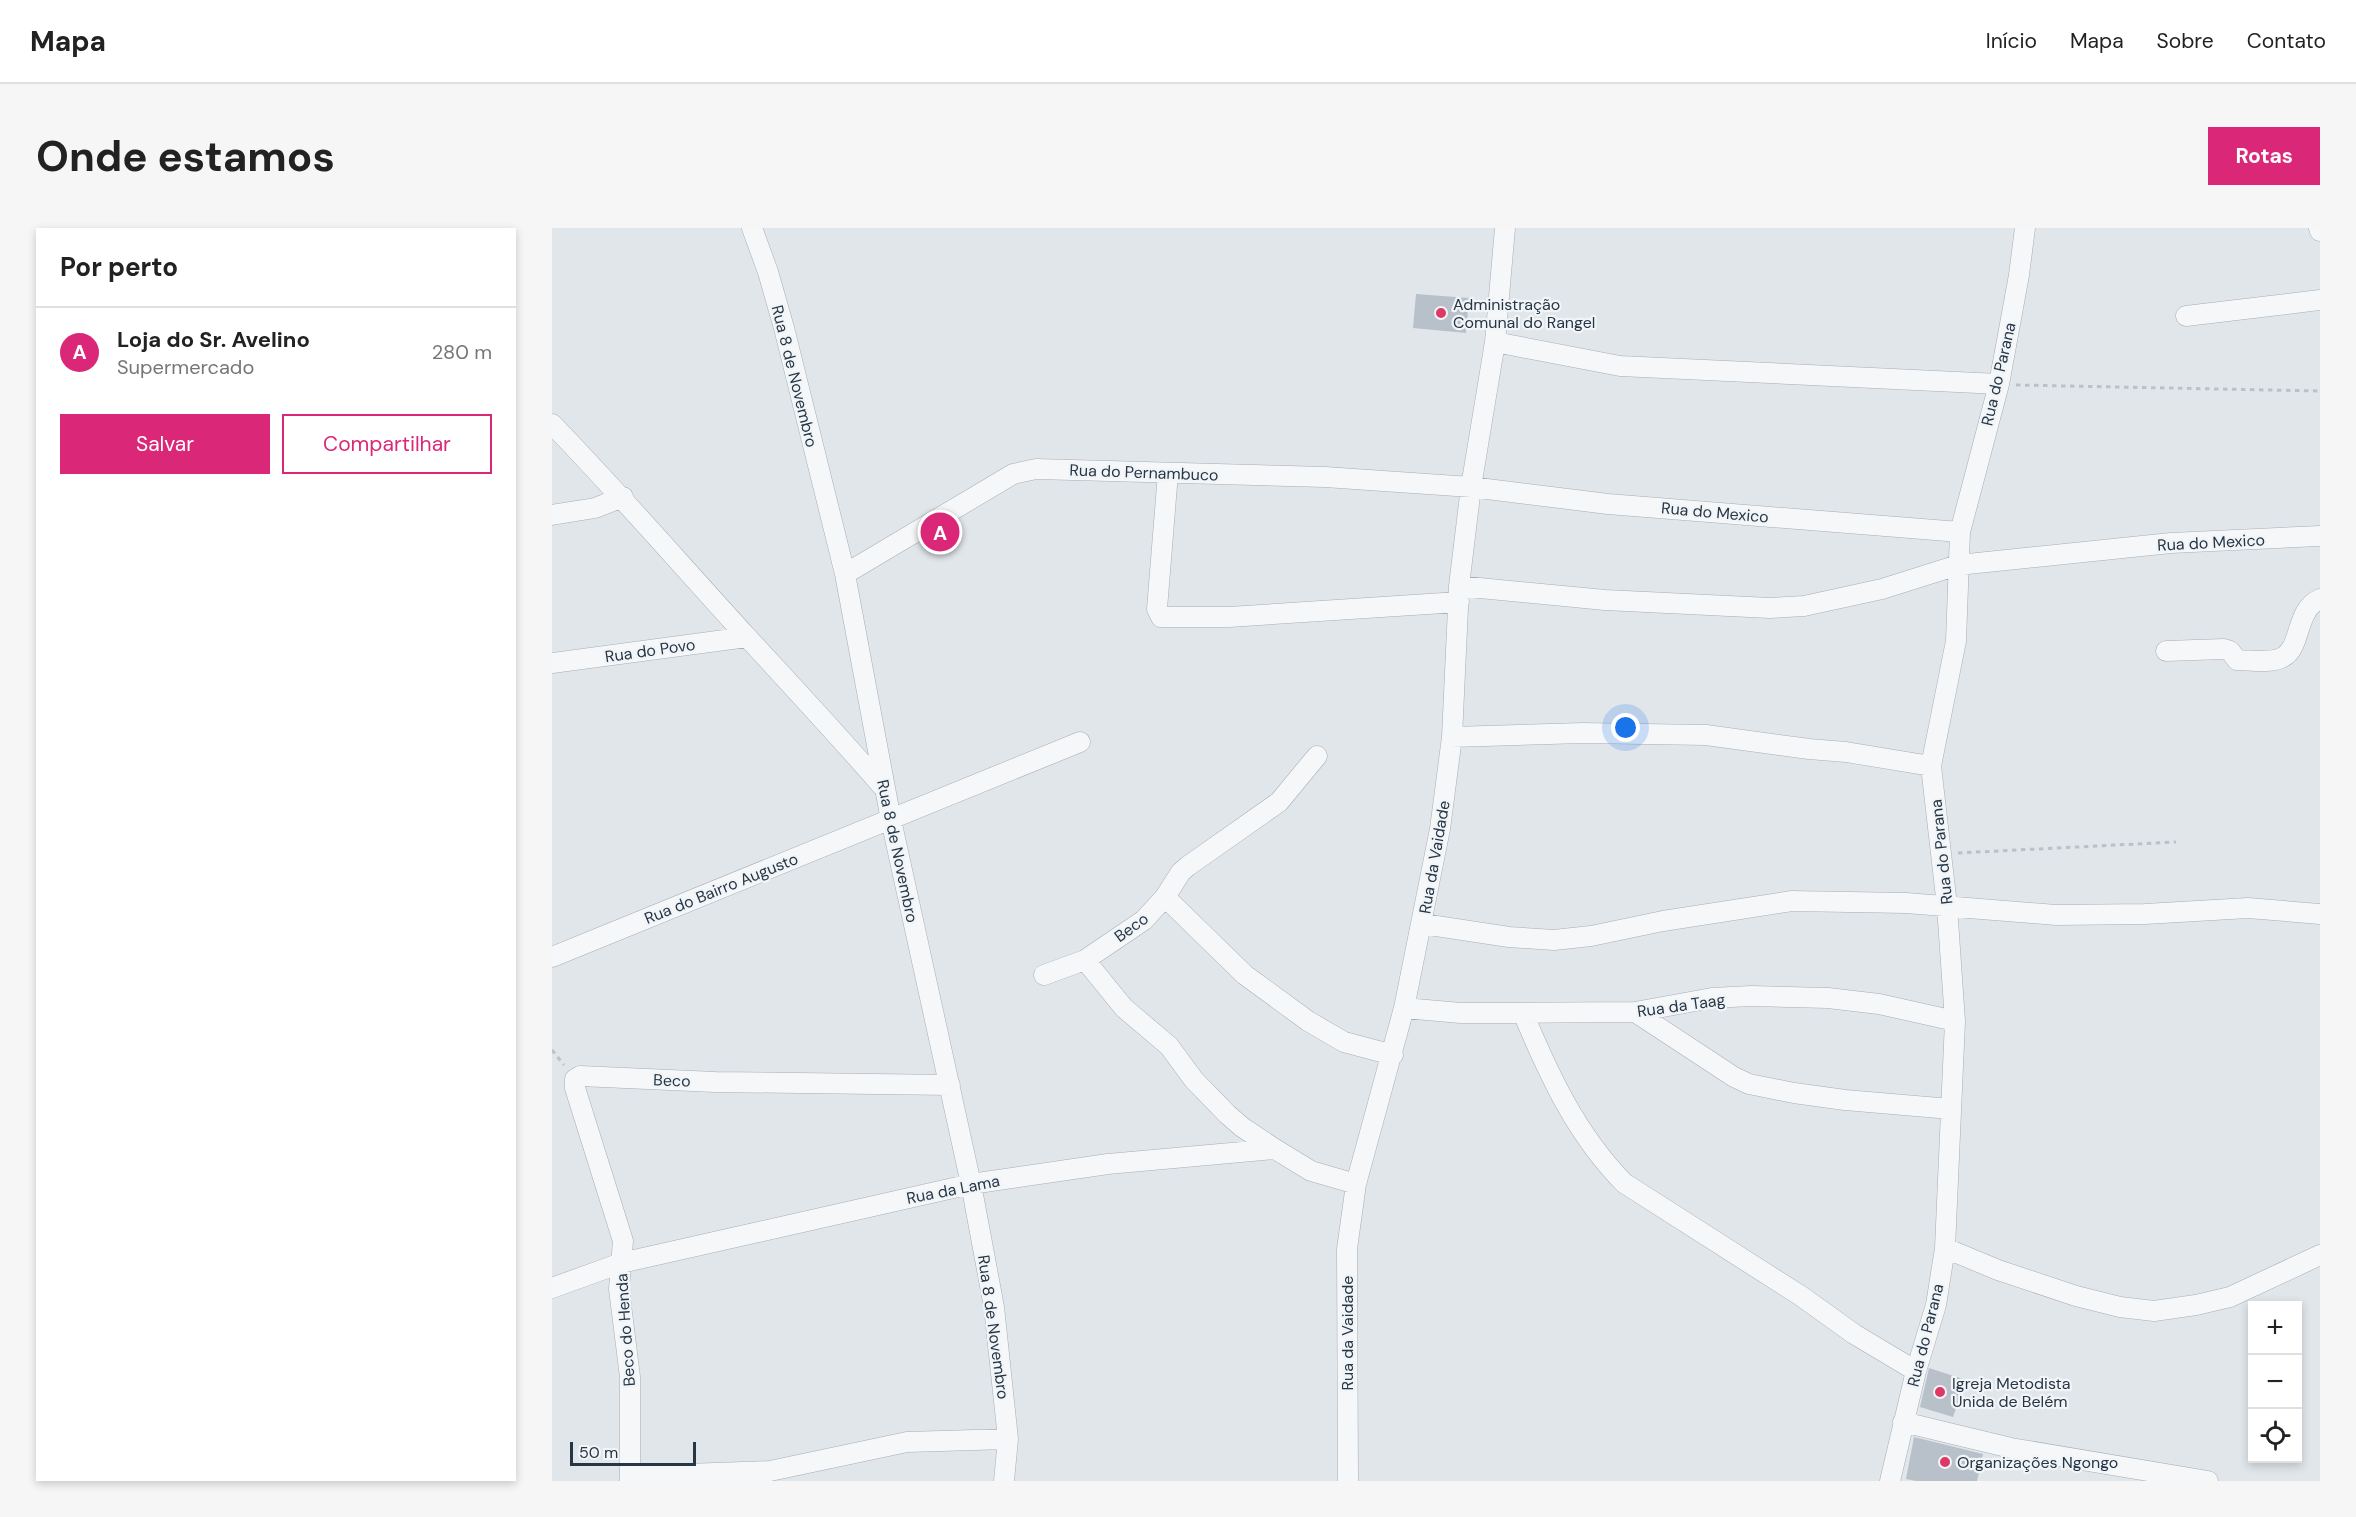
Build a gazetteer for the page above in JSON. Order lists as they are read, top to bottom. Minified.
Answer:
{"streets":{"street":["Rua do Parana","Rua 8 de Novembro","Rua do Pernambuco","Rua do Mexico","Rua do Povo","Rua da Vaidade","Rua do Bairro Augusto","Beco","Rua da Taag","Rua da Lama","Beco do Henda"]},"crossings":[["Rua do Parana","Rua do Mexico"],["Rua do Parana","Rua da Taag"],["Rua 8 de Novembro","Rua do Pernambuco"],["Rua 8 de Novembro","Rua do Bairro Augusto"],["Rua 8 de Novembro","Beco"],["Rua 8 de Novembro","Rua da Lama"],["Rua do Pernambuco","Rua do Mexico"],["Rua do Pernambuco","Rua da Vaidade"],["Rua do Mexico","Rua da Vaidade"],["Rua da Vaidade","Rua da Taag"],["Beco","Beco do Henda"],["Rua da Lama","Beco do Henda"]],"places":["Administração Comunal do Rangel","Igreja Metodista Unida de Belém","Organizações Ngongo"],"scale_bar":"50 m","page":{"header":"Mapa","nav":["Início","Mapa","Sobre","Contato"],"buttons":["Rotas",["Salvar","Compartilhar"]],"title":"Onde estamos","heading":"Por perto","list":[{"mark":"A","name":"Loja do Sr. Avelino","note":"Supermercado","value":"280 m"}],"pins":"A","map_buttons":["+","−"],"scale":"50 m"}}
